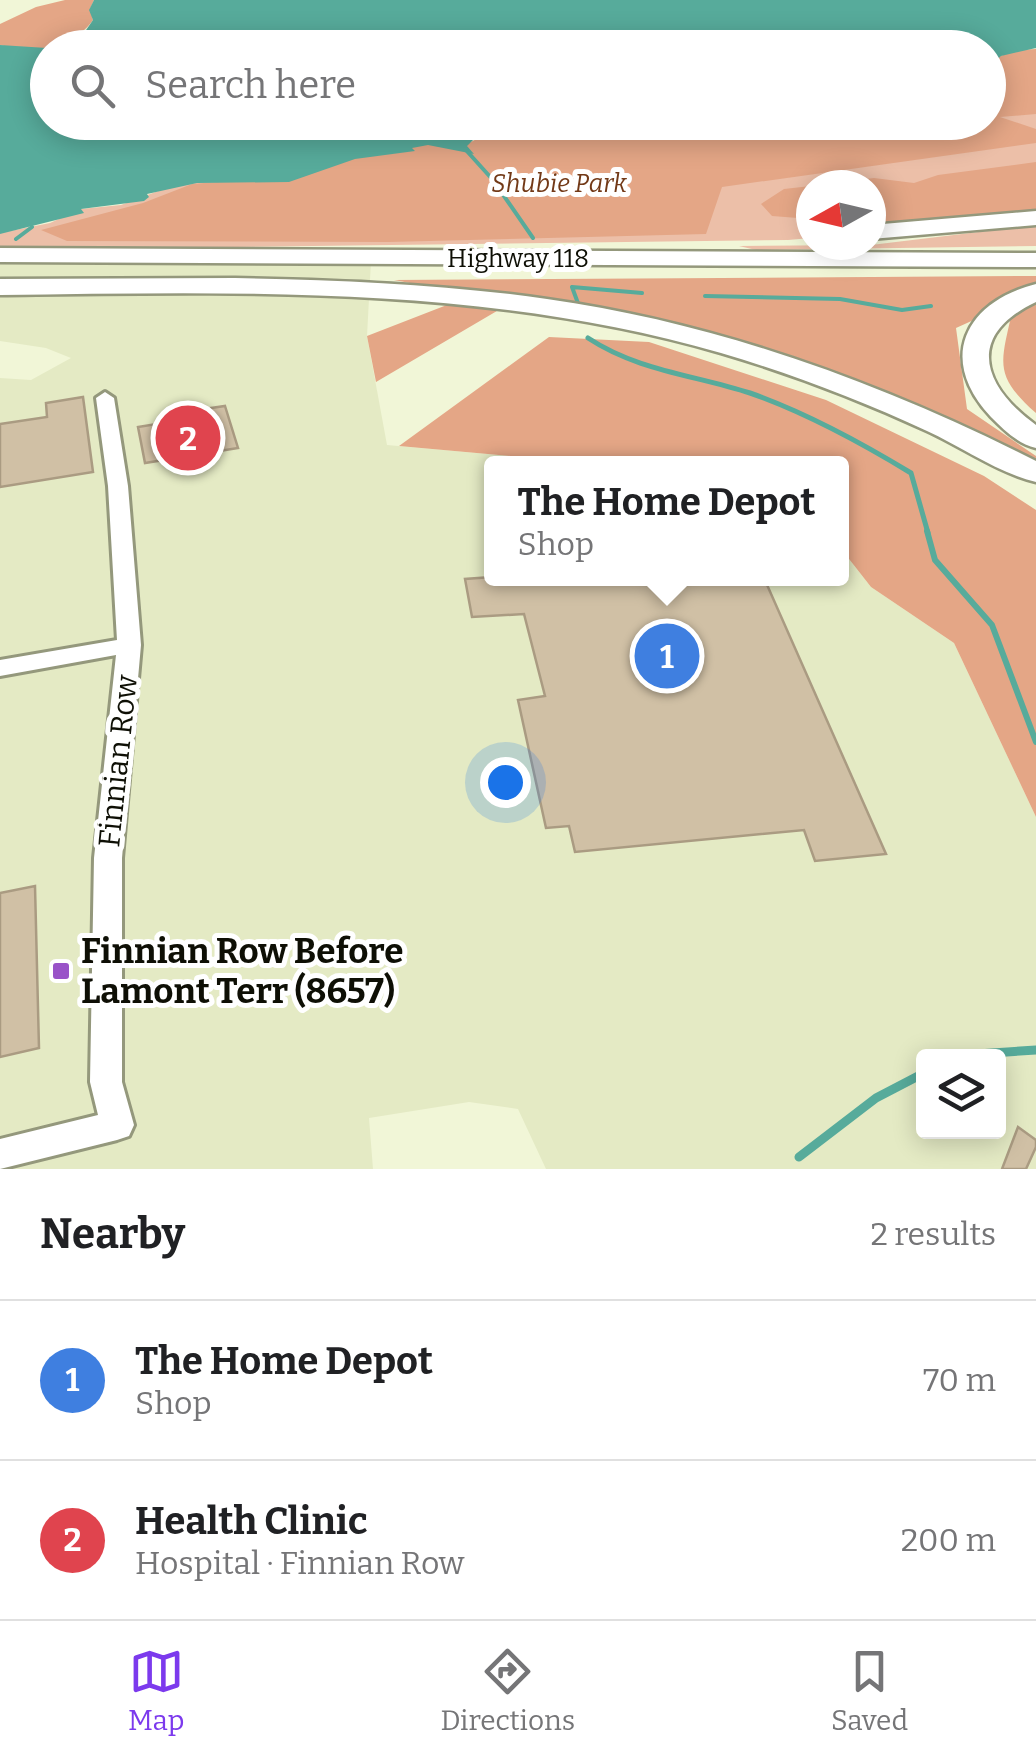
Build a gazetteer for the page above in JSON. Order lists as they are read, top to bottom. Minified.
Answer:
{"streets":{"highway":["Highway 118"],"street":["Finnian Row"]},"parks":["Shubie Park"],"places":{"transit":["Finnian Row Before Lamont Terr (8657)"]},"north":"left","page":{"search":"Search here","pins":["2","1"],"popup":["The Home Depot","Shop"],"heading":["Nearby","2 results"],"list":[{"mark":"1","name":"The Home Depot","note":"Shop","value":"70 m"},{"mark":"2","name":"Health Clinic","note":"Hospital · Finnian Row","value":"200 m"}],"nav":["Map","Directions","Saved"]}}
